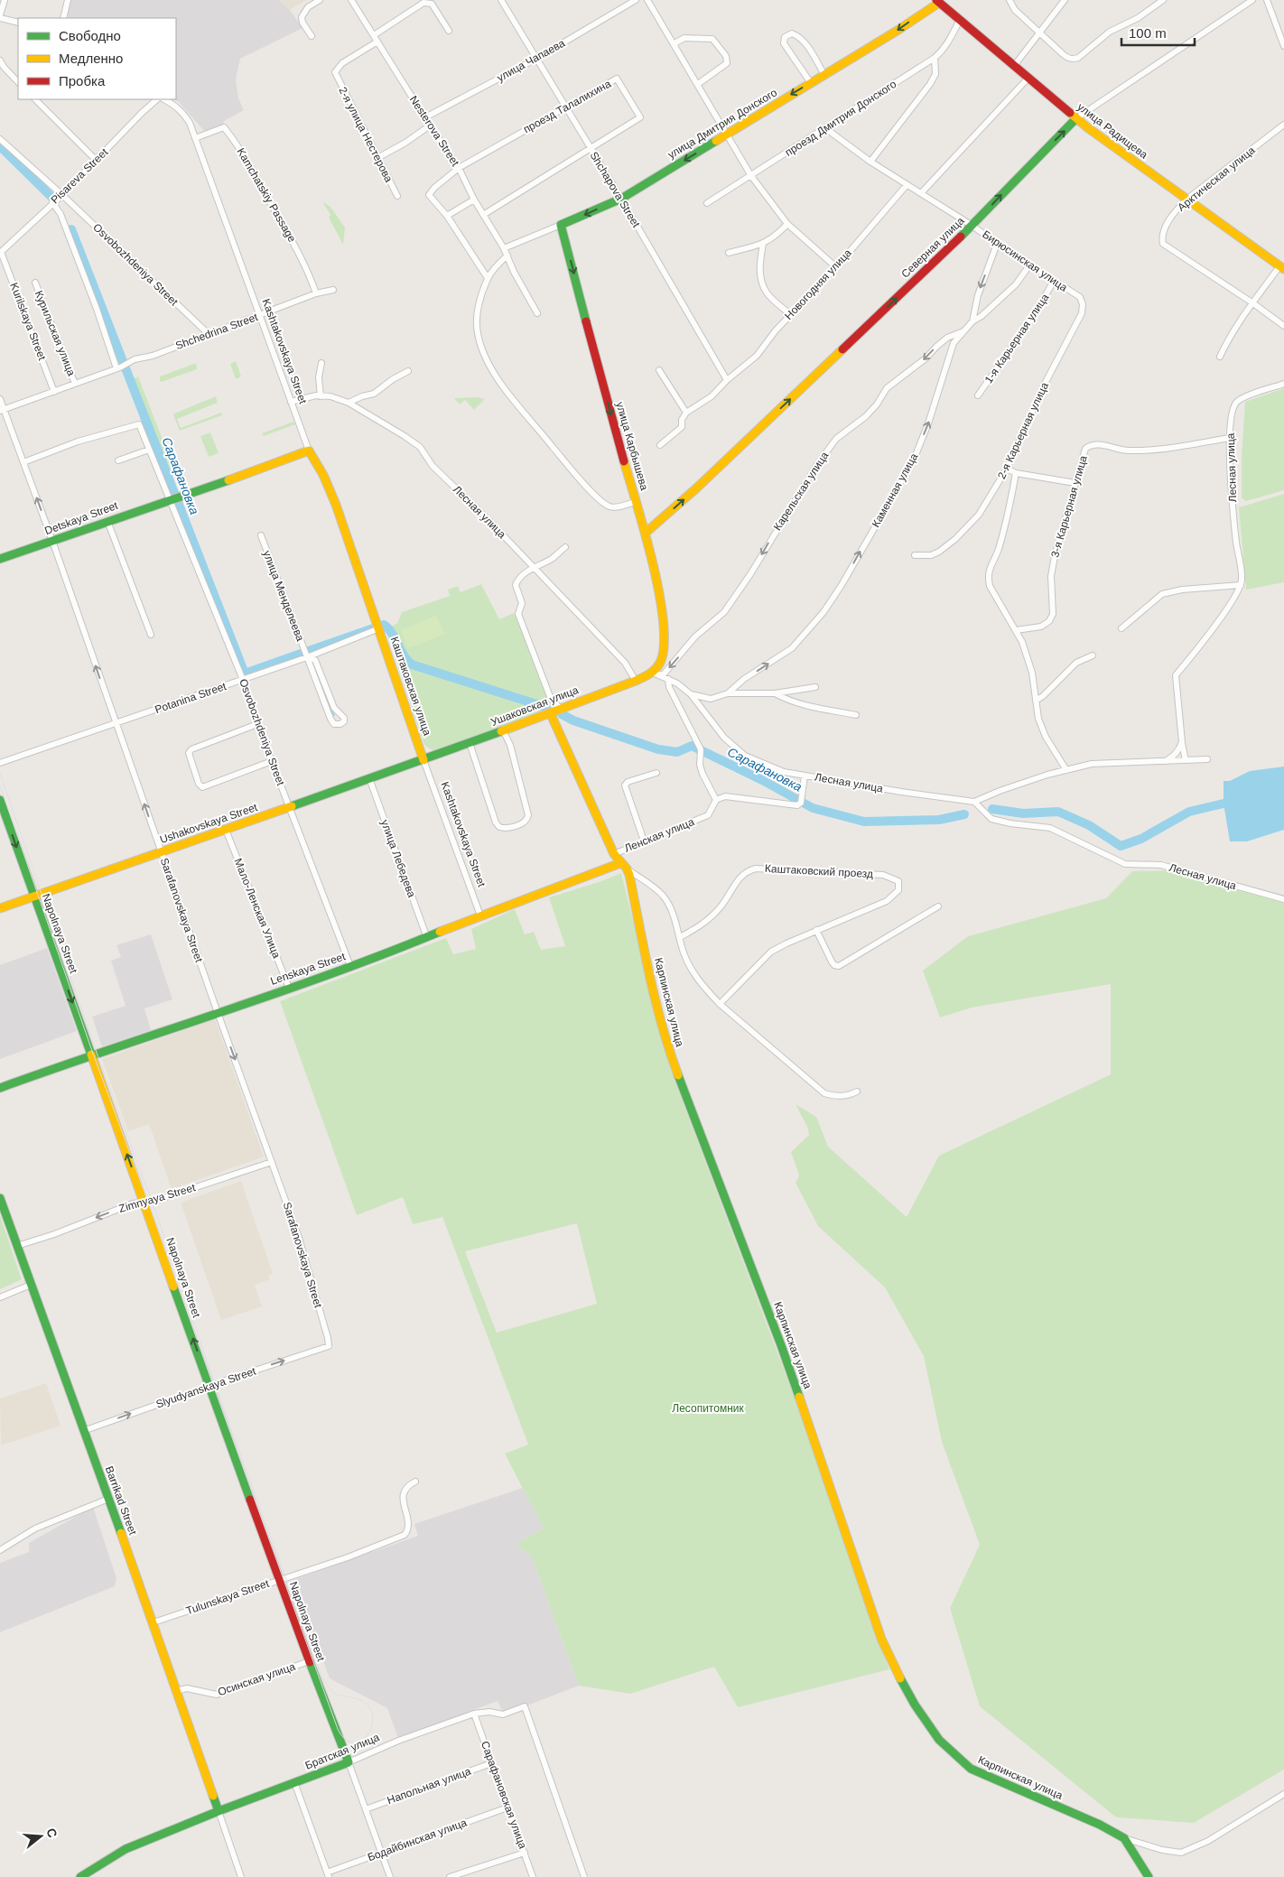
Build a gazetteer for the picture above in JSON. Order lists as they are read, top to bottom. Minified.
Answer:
{"streets":{"street":["улица Чапаева","проезд Талалихина","проезд Дмитрия Донского","улица Дмитрия Донского","Nesterova Street","улица Радищева","2-я улица Нестерова","Pisareva Street","Арктическая улица","Shchapova Street","Kamchatskiy Passage","Северная улица","Бирюсинская улица","Osvobozhdeniya Street","Новогодняя улица","Kurilskaya Street","Shchedrina Street","Курильская улица","1-я Карьерная улица","Kashtakovskaya Street","2-я Карьерная улица","улица Карбышева","Лесная улица","Каменная улица","Карельская улица","3-я Карьерная улица","Detskaya Street","улица Менделеева","Каштаковская улица","Potanina Street","Ушаковская улица","Ushakovskaya Street","Ленская улица","улица Лебедева","Каштаковский проезд","Мало-Ленская Улица","Sarafanovskaya Street","Napolnaya Street","Lenskaya Street","Карпинская улица","Zimnyaya Street","Slyudyanskaya Street","Barrikad Street","Tulunskaya Street","Осинская улица","Братская улица","Напольная улица","Сарафановская улица","Бодайбинская улица"]},"crossings":[["улица Чапаева","Nesterova Street"],["улица Чапаева","Shchapova Street"],["проезд Талалихина","Nesterova Street"],["проезд Талалихина","Shchapova Street"],["проезд Дмитрия Донского","улица Радищева"],["проезд Дмитрия Донского","Бирюсинская улица"],["улица Дмитрия Донского","Nesterova Street"],["улица Дмитрия Донского","улица Радищева"],["улица Дмитрия Донского","Shchapova Street"],["улица Дмитрия Донского","улица Карбышева"],["Nesterova Street","2-я улица Нестерова"],["улица Радищева","Арктическая улица"],["улица Радищева","Северная улица"],["Pisareva Street","Osvobozhdeniya Street"],["Pisareva Street","Kurilskaya Street"],["Shchapova Street","Новогодняя улица"],["Kamchatskiy Passage","Shchedrina Street"],["Kamchatskiy Passage","Kashtakovskaya Street"],["Северная улица","Бирюсинская улица"],["Северная улица","улица Карбышева"],["Бирюсинская улица","Новогодняя улица"],["Бирюсинская улица","1-я Карьерная улица"],["Бирюсинская улица","2-я Карьерная улица"],["Бирюсинская улица","Каменная улица"],["Osvobozhdeniya Street","Shchedrina Street"],["Osvobozhdeniya Street","Detskaya Street"],["Osvobozhdeniya Street","Potanina Street"],["Osvobozhdeniya Street","Ushakovskaya Street"],["Osvobozhdeniya Street","Sarafanovskaya Street"],["Osvobozhdeniya Street","Lenskaya Street"],["Shchedrina Street","Kashtakovskaya Street"],["Kashtakovskaya Street","Лесная улица"],["Kashtakovskaya Street","Detskaya Street"],["Kashtakovskaya Street","Каштаковская улица"],["Kashtakovskaya Street","Potanina Street"],["Kashtakovskaya Street","Ушаковская улица"],["Kashtakovskaya Street","Ushakovskaya Street"],["Kashtakovskaya Street","Lenskaya Street"],["2-я Карьерная улица","3-я Карьерная улица"],["улица Карбышева","Лесная улица"],["улица Карбышева","Ушаковская улица"],["Лесная улица","Карельская улица"],["Лесная улица","3-я Карьерная улица"],["Лесная улица","Ушаковская улица"],["Каменная улица","Карельская улица"],["Detskaya Street","Sarafanovskaya Street"],["улица Менделеева","Potanina Street"],["Каштаковская улица","Potanina Street"],["Каштаковская улица","Ушаковская улица"],["Каштаковская улица","Ushakovskaya Street"],["Potanina Street","Sarafanovskaya Street"],["Ушаковская улица","Ushakovskaya Street"],["Ушаковская улица","Карпинская улица"],["Ushakovskaya Street","улица Лебедева"],["Ushakovskaya Street","Мало-Ленская Улица"],["Ushakovskaya Street","Sarafanovskaya Street"],["Ushakovskaya Street","Napolnaya Street"],["Ленская улица","Карпинская улица"],["улица Лебедева","Lenskaya Street"],["Мало-Ленская Улица","Lenskaya Street"],["Sarafanovskaya Street","Lenskaya Street"],["Sarafanovskaya Street","Zimnyaya Street"],["Sarafanovskaya Street","Slyudyanskaya Street"],["Napolnaya Street","Lenskaya Street"],["Napolnaya Street","Zimnyaya Street"],["Napolnaya Street","Slyudyanskaya Street"],["Napolnaya Street","Tulunskaya Street"],["Napolnaya Street","Осинская улица"],["Napolnaya Street","Братская улица"],["Lenskaya Street","Карпинская улица"],["Zimnyaya Street","Barrikad Street"],["Slyudyanskaya Street","Barrikad Street"],["Barrikad Street","Tulunskaya Street"],["Barrikad Street","Осинская улица"],["Barrikad Street","Братская улица"],["Братская улица","Сарафановская улица"],["Напольная улица","Сарафановская улица"],["Сарафановская улица","Бодайбинская улица"]],"one_way":["улица Дмитрия Донского","улица Карбышева","Каменная улица","Карельская улица","Zimnyaya Street","Slyudyanskaya Street"],"water":["Сарафановка"],"parks":["Лесопитомник"],"legend":["Свободно","Медленно","Пробка"],"scale_bar":"100 m","north":"right"}
